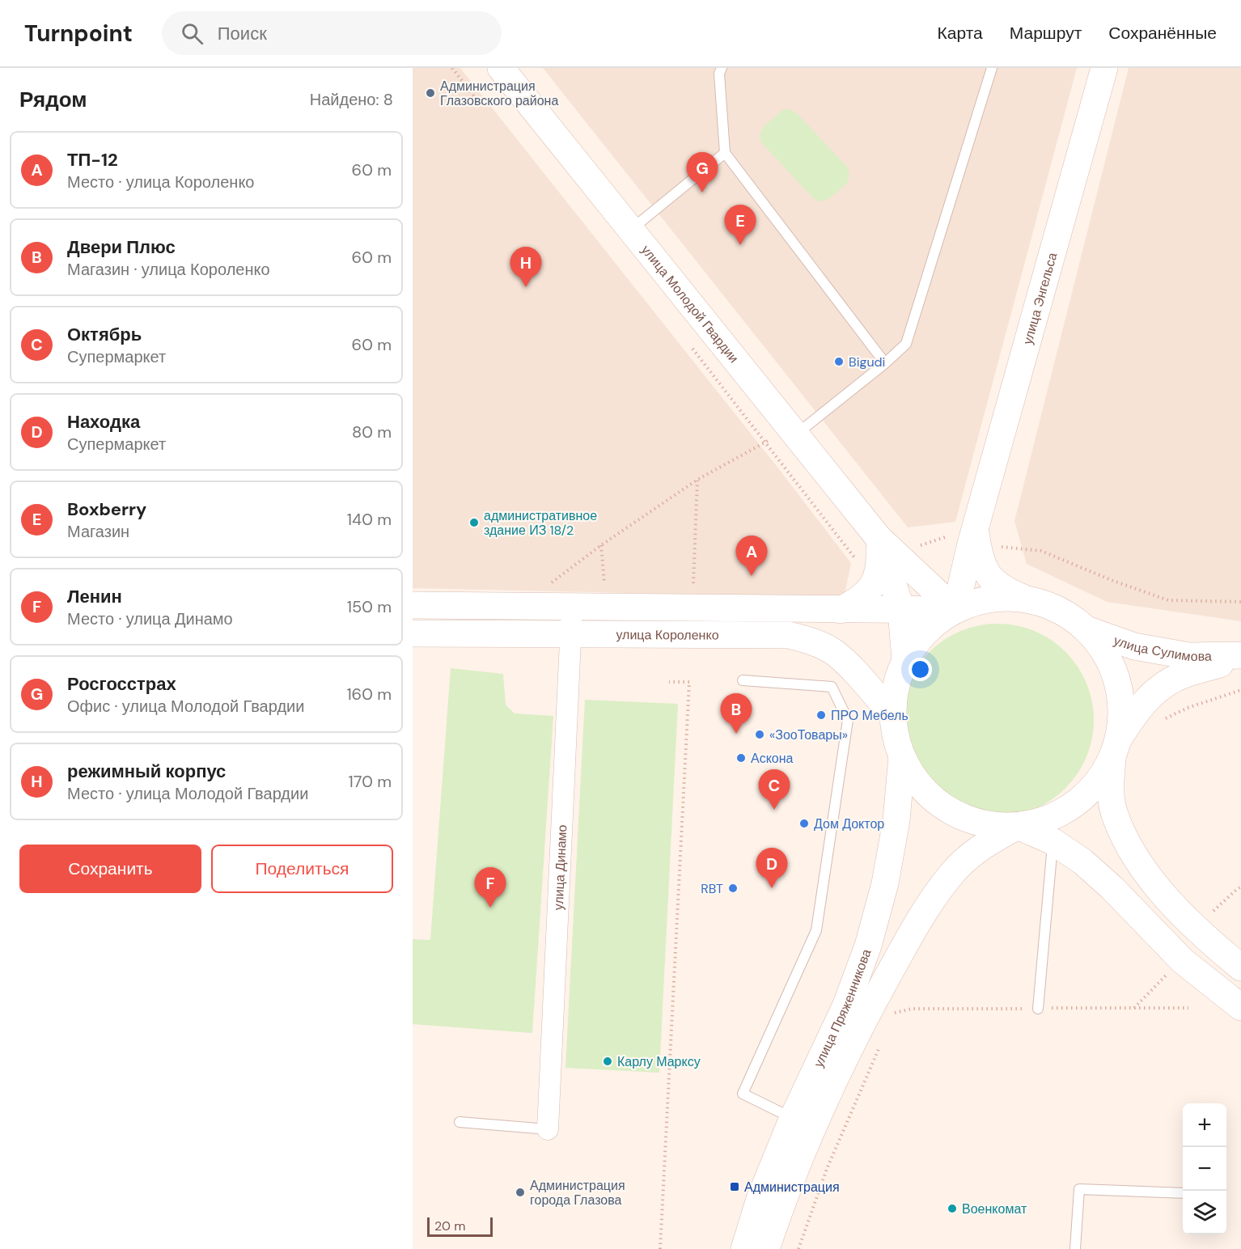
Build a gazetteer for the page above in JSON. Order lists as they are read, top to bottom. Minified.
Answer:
{"streets":{"main road":["улица Энгельса","улица Молодой Гвардии","улица Короленко","улица Сулимова","улица Пряженникова"],"street":["улица Динамо"]},"crossings":[["улица Энгельса","улица Короленко"],["улица Короленко","улица Динамо"],["улица Сулимова","улица Пряженникова"]],"places":{"other":["Администрация Глазовского района","Bigudi","административное здание ИЗ 18/2","ПРО Мебель","«ЗооТовары»","Аскона","Дом Доктор","RBT","Карлу Марксу","Администрация города Глазова","Военкомат"],"transit":["Администрация"]},"scale_bar":"20 m","page":{"header":"Turnpoint","search":"Поиск","nav":["Карта","Маршрут","Сохранённые"],"heading":["Рядом","Найдено: 8"],"list":[{"mark":"A","name":"ТП-12","note":"Место · улица Короленко","value":"60 m"},{"mark":"B","name":"Двери Плюс","note":"Магазин · улица Короленко","value":"60 m"},{"mark":"C","name":"Октябрь","note":"Супермаркет","value":"60 m"},{"mark":"D","name":"Находка","note":"Супермаркет","value":"80 m"},{"mark":"E","name":"Boxberry","note":"Магазин","value":"140 m"},{"mark":"F","name":"Ленин","note":"Место · улица Динамо","value":"150 m"},{"mark":"G","name":"Росгосстрах","note":"Офис · улица Молодой Гвардии","value":"160 m"},{"mark":"H","name":"режимный корпус","note":"Место · улица Молодой Гвардии","value":"170 m"}],"pins":["G","E","H","A","B","C","D","F"],"buttons":["Сохранить","Поделиться"],"map_buttons":["+","−"],"scale":"20 m"}}
